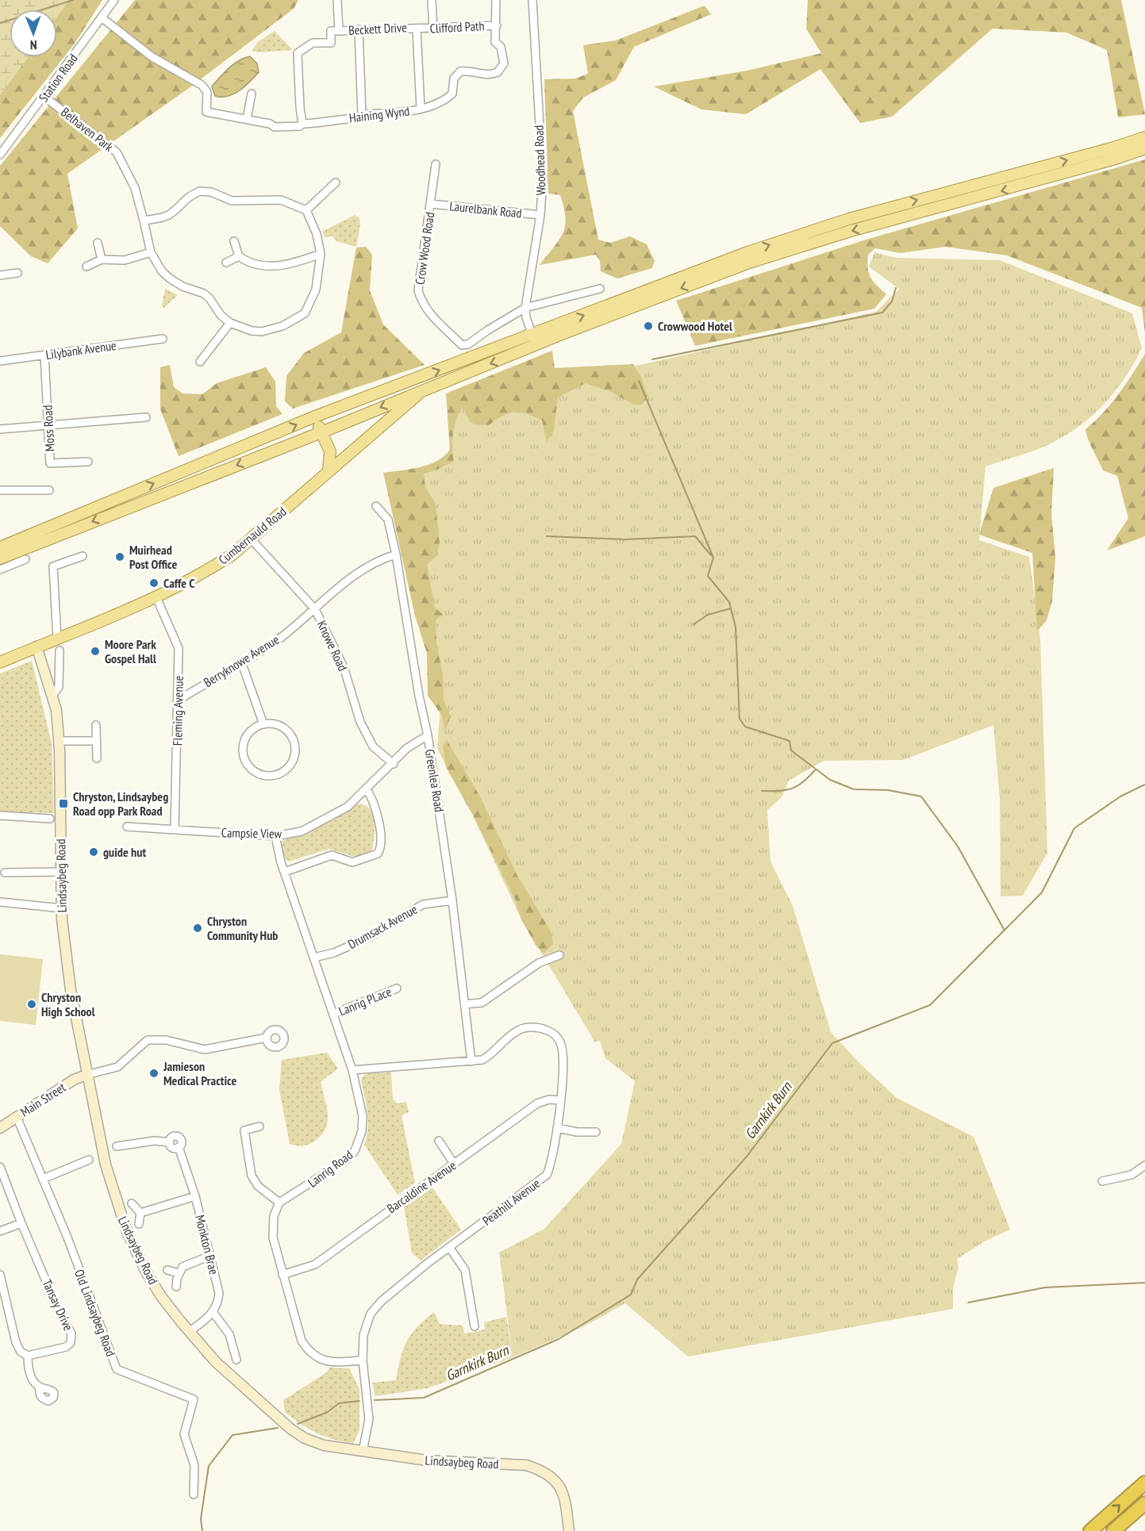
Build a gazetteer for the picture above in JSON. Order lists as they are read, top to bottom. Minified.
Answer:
{"streets":{"main road":["Cumbernauld Road","Lindsaybeg Road","Main Street"],"street":["Clifford Path","Beckett Drive","Station Road","Haining Wynd","Belhaven Park","Woodhead Road","Laurelbank Road","Crow Wood Road","Lilybank Avenue","Moss Road","Knowe Road","Berryknowe Avenue","Fleming Avenue","Greenlea Road","Campsie View","Drumsack Avenue","Lanrig PLace","Lanrig Road","Barcaldine Avenue","Peathill Avenue","Monkton Brae","Tansay Drive","Old Lindsaybeg Road"]},"crossings":[["Clifford Path","Beckett Drive"],["Clifford Path","Haining Wynd"],["Station Road","Haining Wynd"],["Station Road","Belhaven Park"],["Woodhead Road","Laurelbank Road"],["Woodhead Road","Crow Wood Road"],["Laurelbank Road","Crow Wood Road"],["Lilybank Avenue","Moss Road"],["Cumbernauld Road","Knowe Road"],["Cumbernauld Road","Fleming Avenue"],["Cumbernauld Road","Lindsaybeg Road"],["Knowe Road","Berryknowe Avenue"],["Knowe Road","Campsie View"],["Berryknowe Avenue","Fleming Avenue"],["Berryknowe Avenue","Greenlea Road"],["Fleming Avenue","Campsie View"],["Greenlea Road","Campsie View"],["Greenlea Road","Drumsack Avenue"],["Greenlea Road","Peathill Avenue"],["Campsie View","Lanrig Road"],["Lindsaybeg Road","Main Street"],["Lindsaybeg Road","Peathill Avenue"],["Drumsack Avenue","Lanrig Road"],["Lanrig PLace","Lanrig Road"],["Main Street","Old Lindsaybeg Road"],["Lanrig Road","Peathill Avenue"],["Barcaldine Avenue","Peathill Avenue"]],"water":["Garnkirk Burn"],"places":{"other":["Crowwood Hotel","Muirhead Post Office","Caffe C","Moore Park Gospel Hall","guide hut","Chryston Community Hub","Chryston High School","Jamieson Medical Practice"],"transit":["Chryston, Lindsaybeg Road opp Park Road"]},"north":"bottom"}
